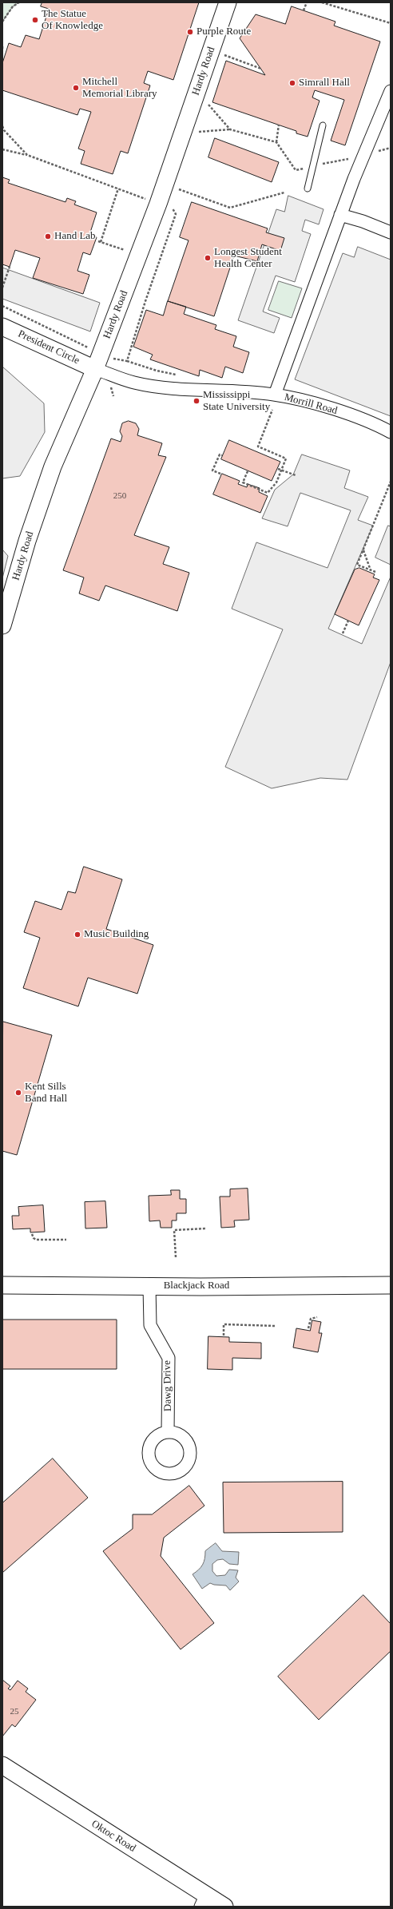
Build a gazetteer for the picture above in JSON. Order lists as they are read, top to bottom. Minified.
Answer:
{"streets":{"street":["Hardy Road","President Circle","Morrill Road","Blackjack Road","Dawg Drive","Oktoc Road"]},"crossings":[["Hardy Road","President Circle"],["Hardy Road","Morrill Road"],["President Circle","Morrill Road"],["Blackjack Road","Dawg Drive"]],"places":["The Statue Of Knowledge","Purple Route","Simrall Hall","Mitchell Memorial Library","Hand Lab","Longest Student Health Center","Mississippi State University","Music Building","Kent Sills Band Hall"],"house_numbers":["250","25"]}
